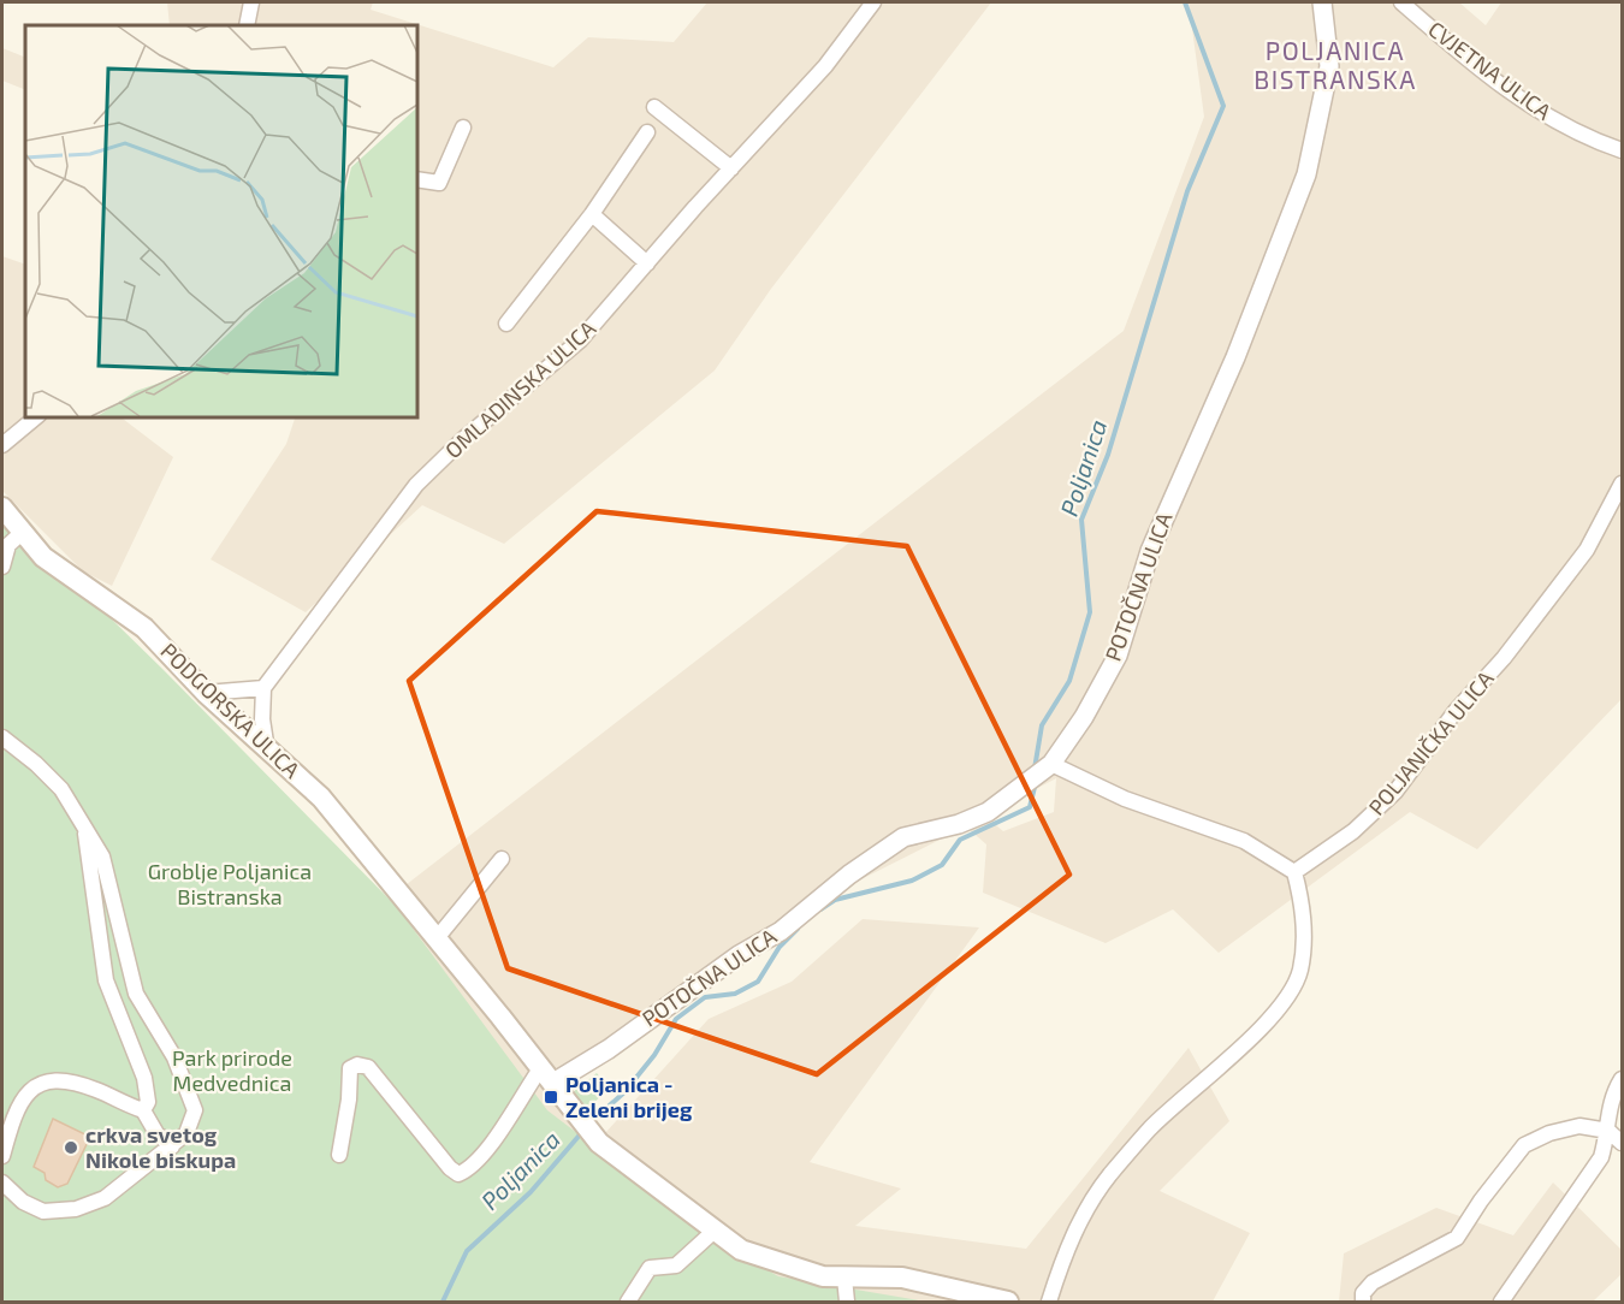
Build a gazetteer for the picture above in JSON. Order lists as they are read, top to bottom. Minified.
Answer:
{"streets":{"main road":["PODGORSKA ULICA"],"street":["CVJETNA ULICA","OMLADINSKA ULICA","POTOČNA ULICA","POLJANIČKA ULICA"]},"crossings":[["POTOČNA ULICA","PODGORSKA ULICA"]],"districts":["POLJANICA BISTRANSKA"],"water":["Poljanica"],"parks":["Groblje Poljanica Bistranska","Park prirode Medvednica"],"places":{"transit":["Poljanica - Zeleni brijeg"],"other":["crkva svetog Nikole biskupa"]}}
